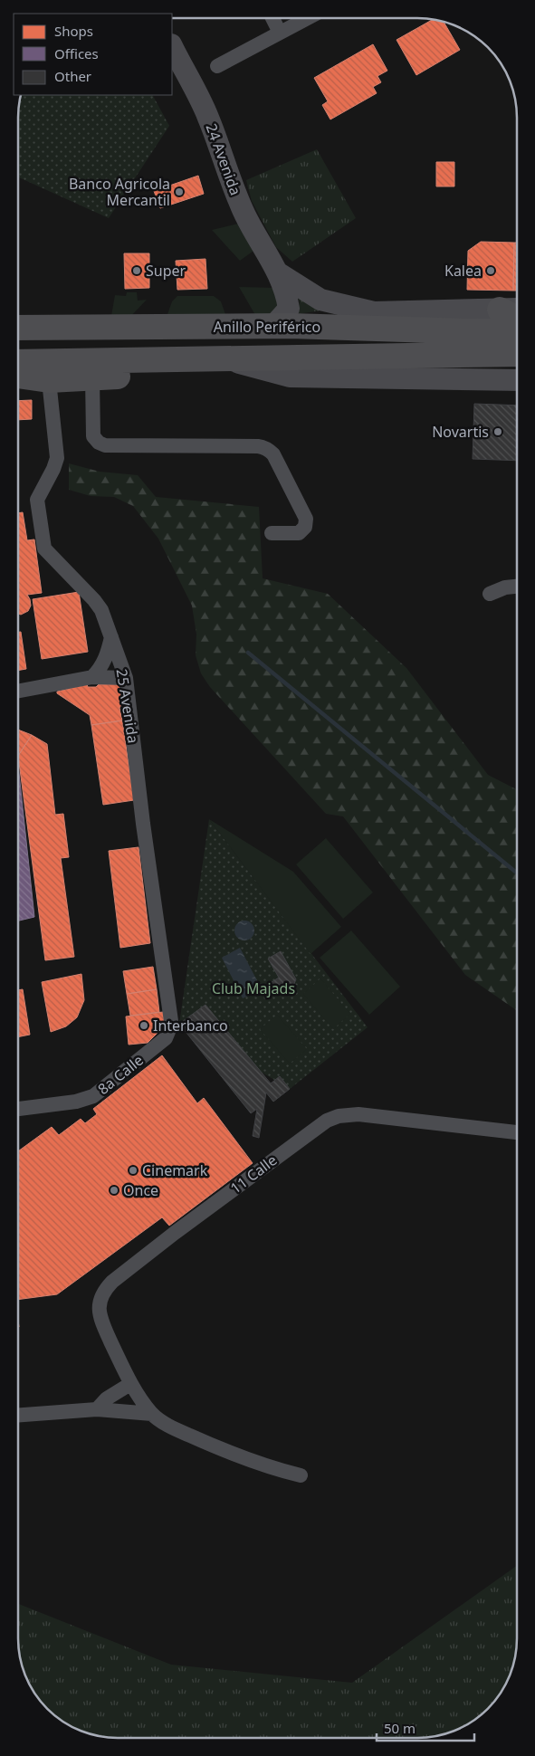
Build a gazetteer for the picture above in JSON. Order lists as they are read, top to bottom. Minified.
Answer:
{"streets":{"highway":["Anillo Periférico"],"street":["24 Avenida","25 Avenida","8a Calle","11 Calle"]},"crossings":[["24 Avenida","Anillo Periférico"],["25 Avenida","8a Calle"]],"parks":["Club Majads"],"places":["Banco Agricola Mercantil","Super","Kalea","Novartis","Interbanco","Cinemark","Once"],"legend":["Shops","Offices","Other"],"scale_bar":"50 m"}
